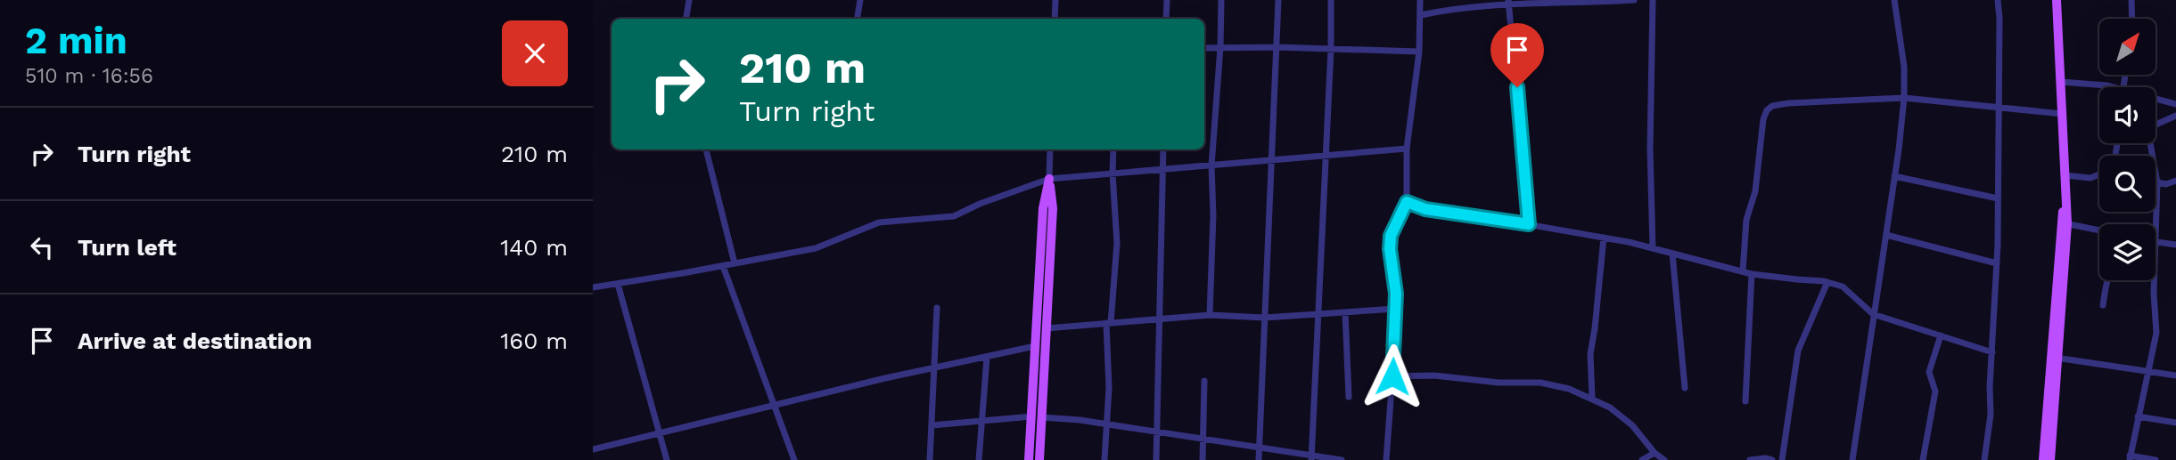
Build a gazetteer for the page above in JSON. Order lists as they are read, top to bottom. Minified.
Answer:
{"north":"top right","page":{"heading":["2 min","510 m · 16:56"],"turn":["210 m","Turn right"],"list":[{"name":"Turn right","value":"210 m"},{"name":"Turn left","value":"140 m"},{"name":"Arrive at destination","value":"160 m"}]}}
